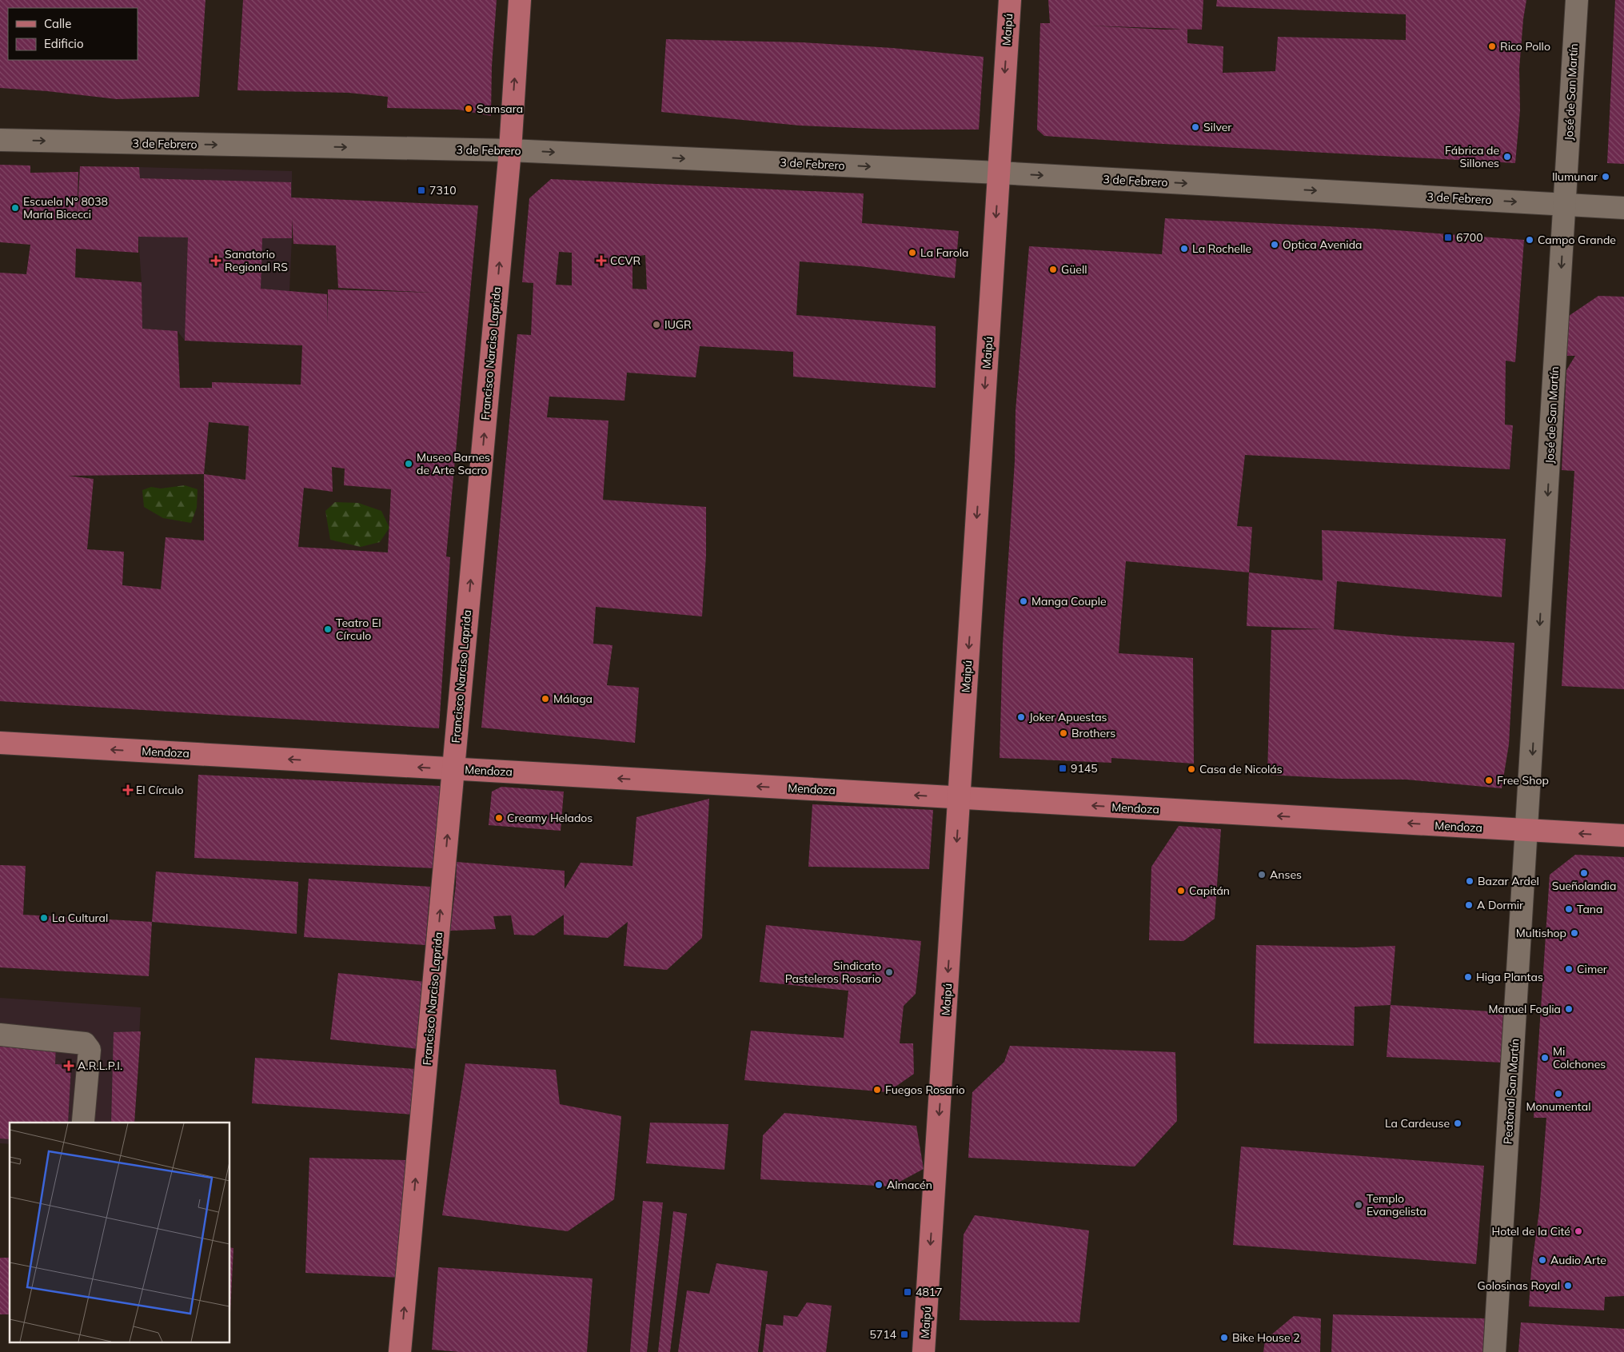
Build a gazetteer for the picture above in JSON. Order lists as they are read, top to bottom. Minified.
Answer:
{"streets":{"main road":["Maipú","Francisco Narciso Laprida","Mendoza"],"street":["José de San Martín","3 de Febrero","Peatonal San Martín"]},"crossings":[["Maipú","3 de Febrero"],["Maipú","Mendoza"],["José de San Martín","3 de Febrero"],["José de San Martín","Mendoza"],["José de San Martín","Peatonal San Martín"],["3 de Febrero","Francisco Narciso Laprida"],["Francisco Narciso Laprida","Mendoza"],["Mendoza","Peatonal San Martín"]],"one_way":["Maipú","José de San Martín","3 de Febrero","Francisco Narciso Laprida","Mendoza"],"places":{"other":["Rico Pollo","Samsara","Silver","Fábrica de Sillones","Ilumunar","Escuela N° 8038 María Bicecci","Campo Grande","Optica Avenida","La Rochelle","La Farola","Güell","IUGR","Museo Barnes de Arte Sacro","Manga Couple","Teatro El Círculo","Málaga","Joker Apuestas","Brothers","Casa de Nicolás","Free Shop","Creamy Helados","Sueñolandia","Anses","Bazar Ardel","Capitán","A Dormir","Tana","La Cultural","Multishop","Cimer","Sindicato Pasteleros Rosario","Higa Plantas","Manuel Foglia","Mi Colchones","Fuegos Rosario","Monumental","La Cardeuse","Almacén","Templo Evangelista","Hotel de la Cité","Audio Arte","Golosinas Royal","Bike House 2"],"transit":["7310","6700","9145","4817","5714"],"health":["Sanatorio Regional RS","CCVR","El Círculo","A.R.L.P.I."]},"legend":["Calle","Edificio"]}
